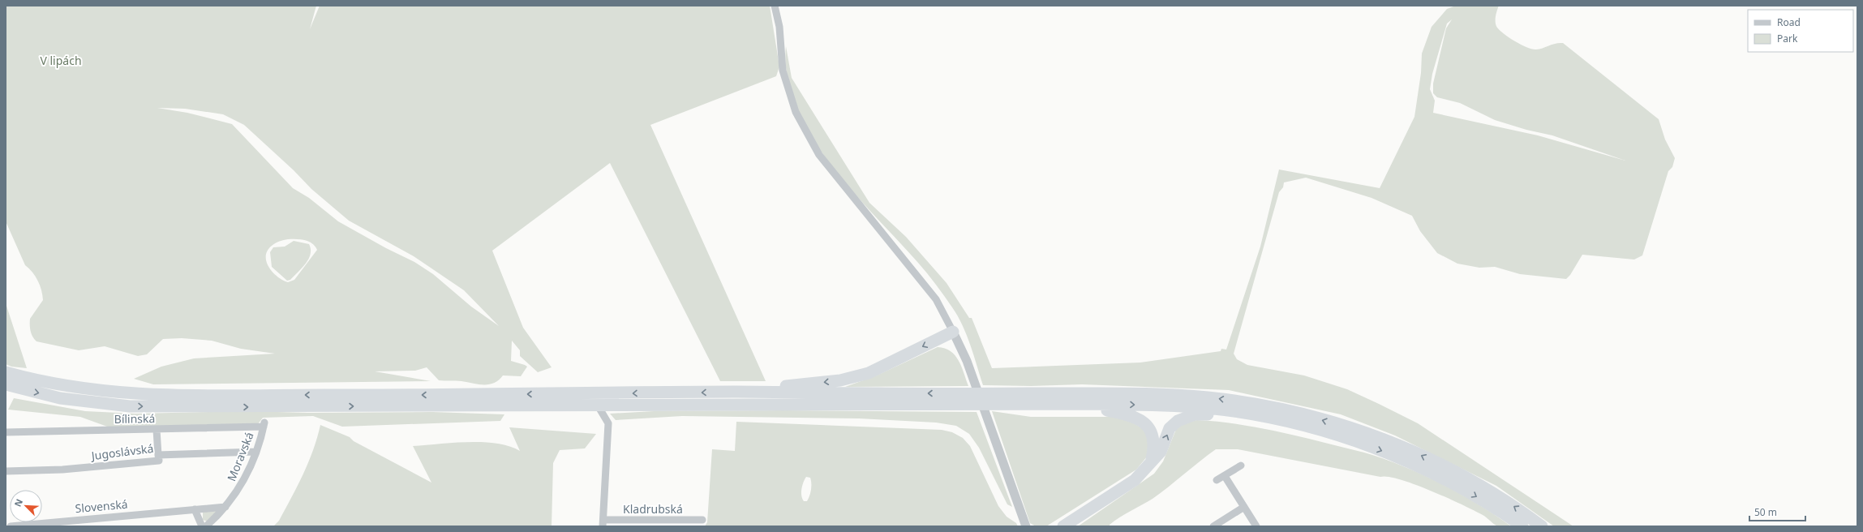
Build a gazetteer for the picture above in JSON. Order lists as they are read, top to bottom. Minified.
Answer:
{"streets":{"street":["Bílinská","Jugoslávská","Moravská","Slovenská","Kladrubská"]},"crossings":[["Bílinská","Moravská"],["Jugoslávská","Moravská"],["Moravská","Slovenská"]],"parks":["V lipách"],"legend":["Road","Park"],"scale_bar":"50 m","north":"top left"}
